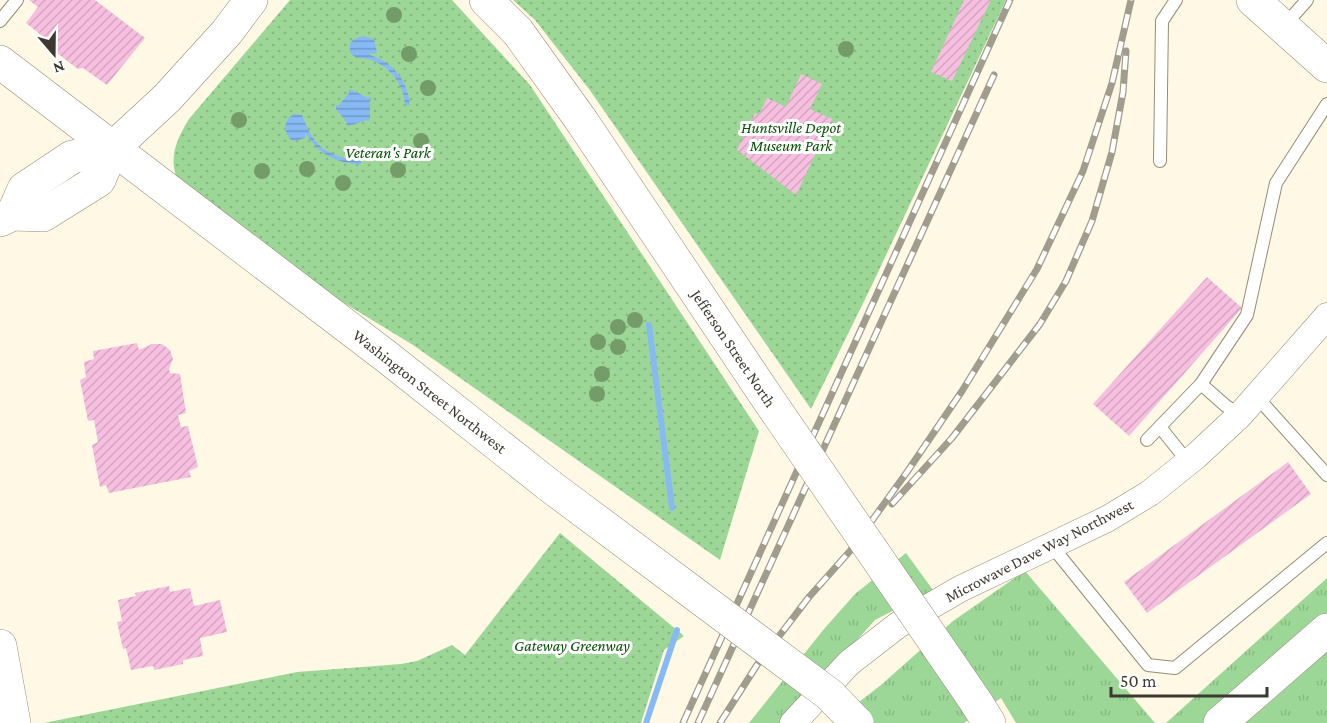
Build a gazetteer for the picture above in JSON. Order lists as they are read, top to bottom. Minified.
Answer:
{"streets":{"main road":["Jefferson Street North","Washington Street Northwest"],"street":["Microwave Dave Way Northwest"]},"parks":["Huntsville Depot Museum Park","Veteran's Park","Gateway Greenway"],"scale_bar":"50 m","north":"bottom"}
